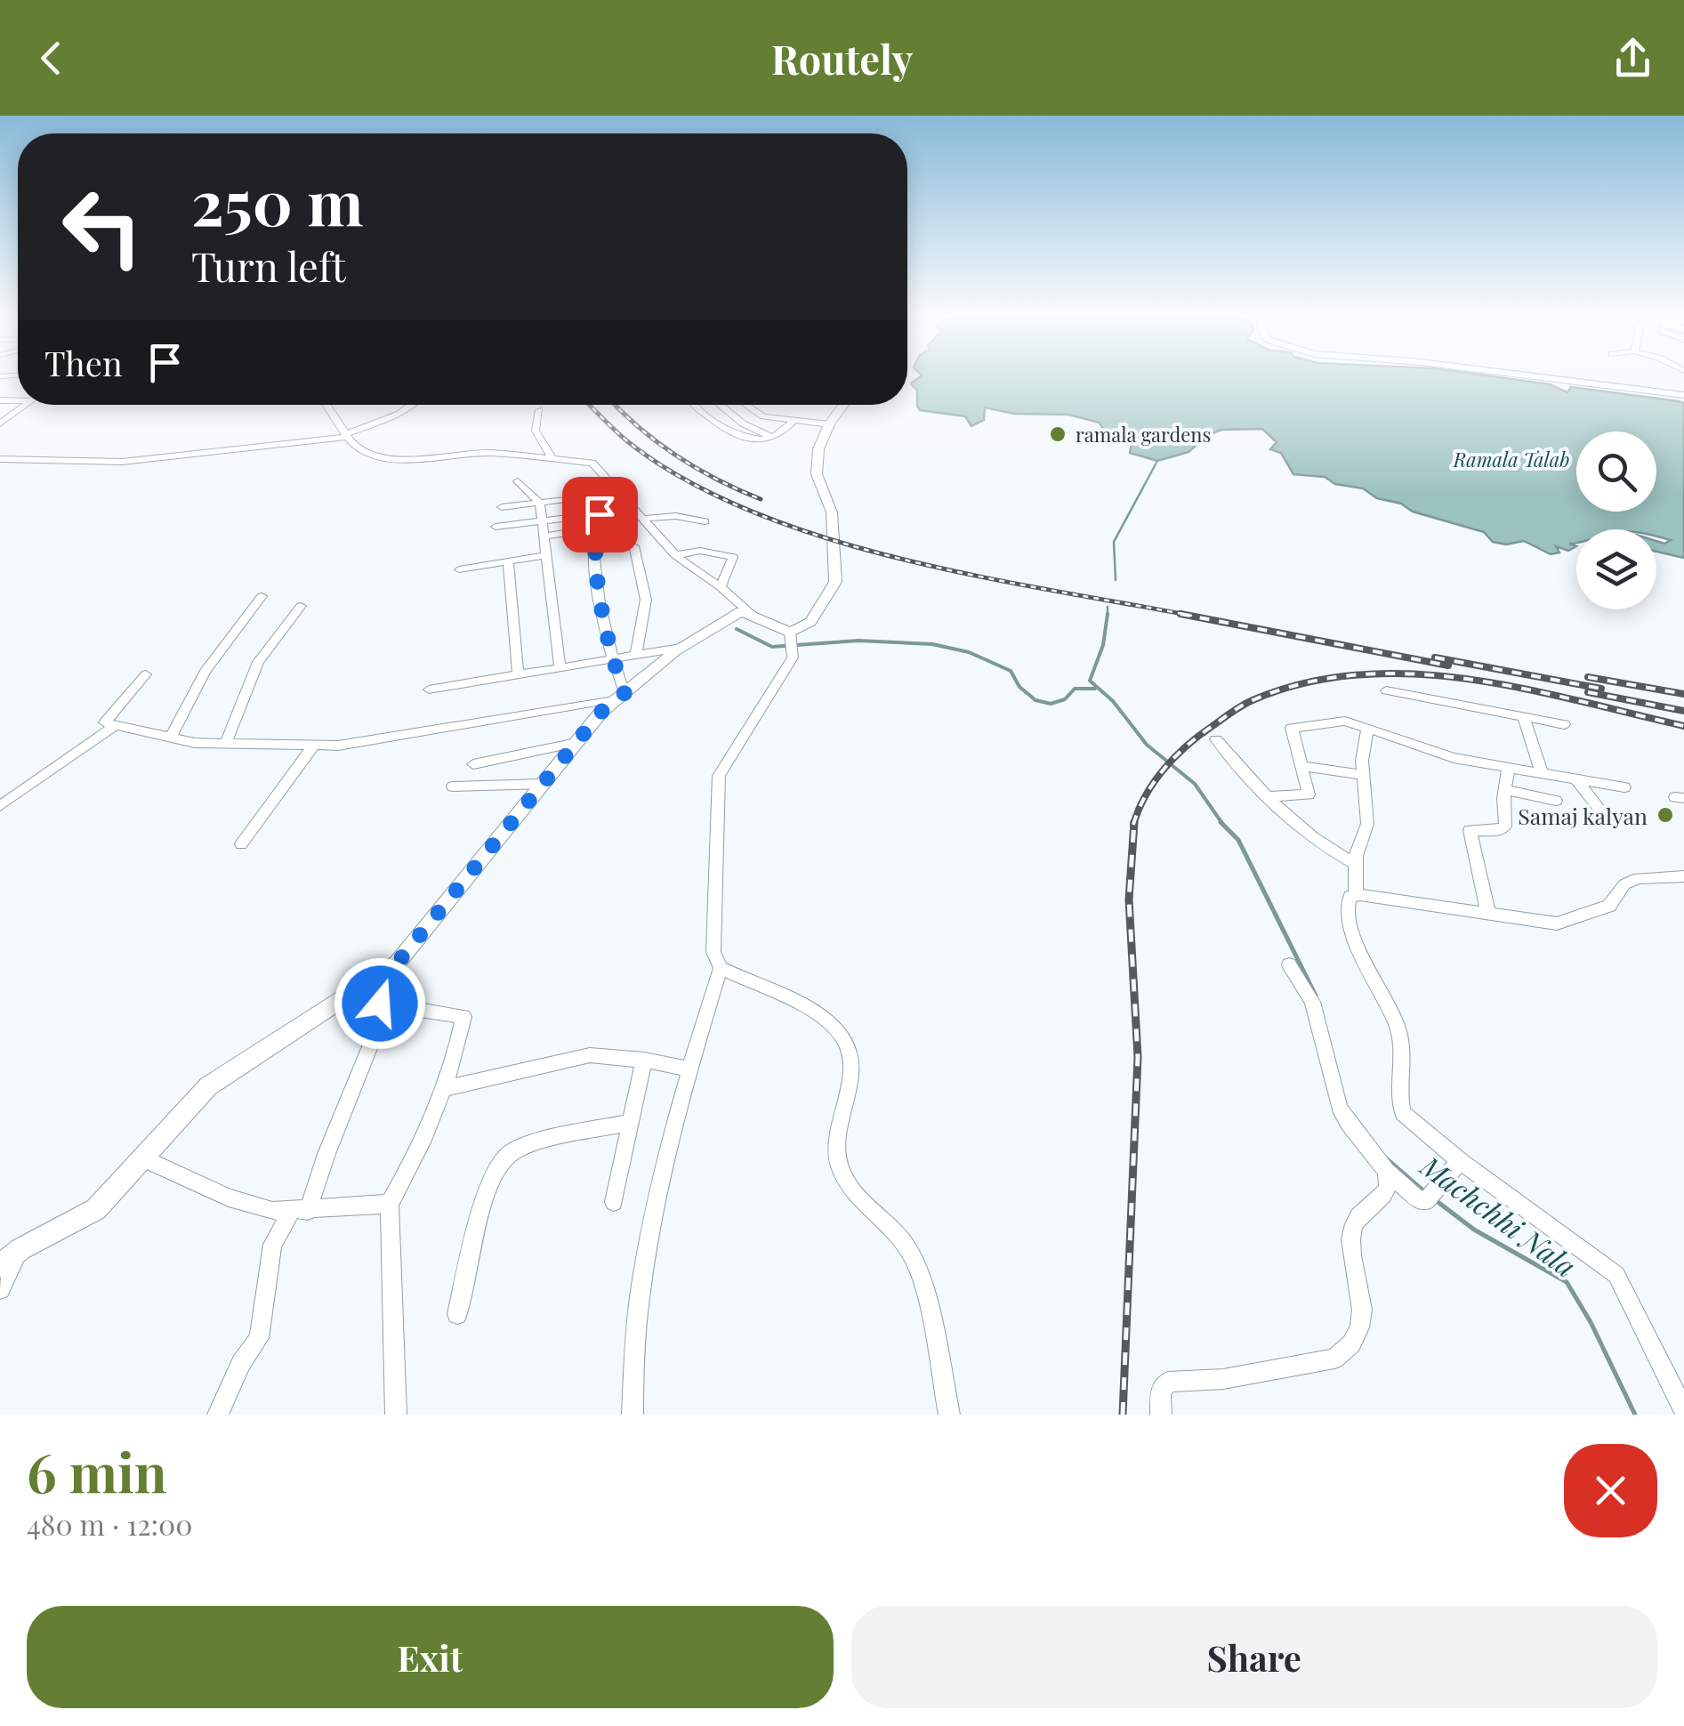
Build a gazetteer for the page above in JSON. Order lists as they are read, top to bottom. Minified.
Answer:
{"water":["Ramala Talab","Machchhi Nala"],"places":["ramala gardens","Samaj kalyan"],"page":{"header":"Routely","turn":["250 m","Turn left"],"then":"Then","heading":["6 min","480 m · 12:00"],"buttons":["Exit","Share"]}}
